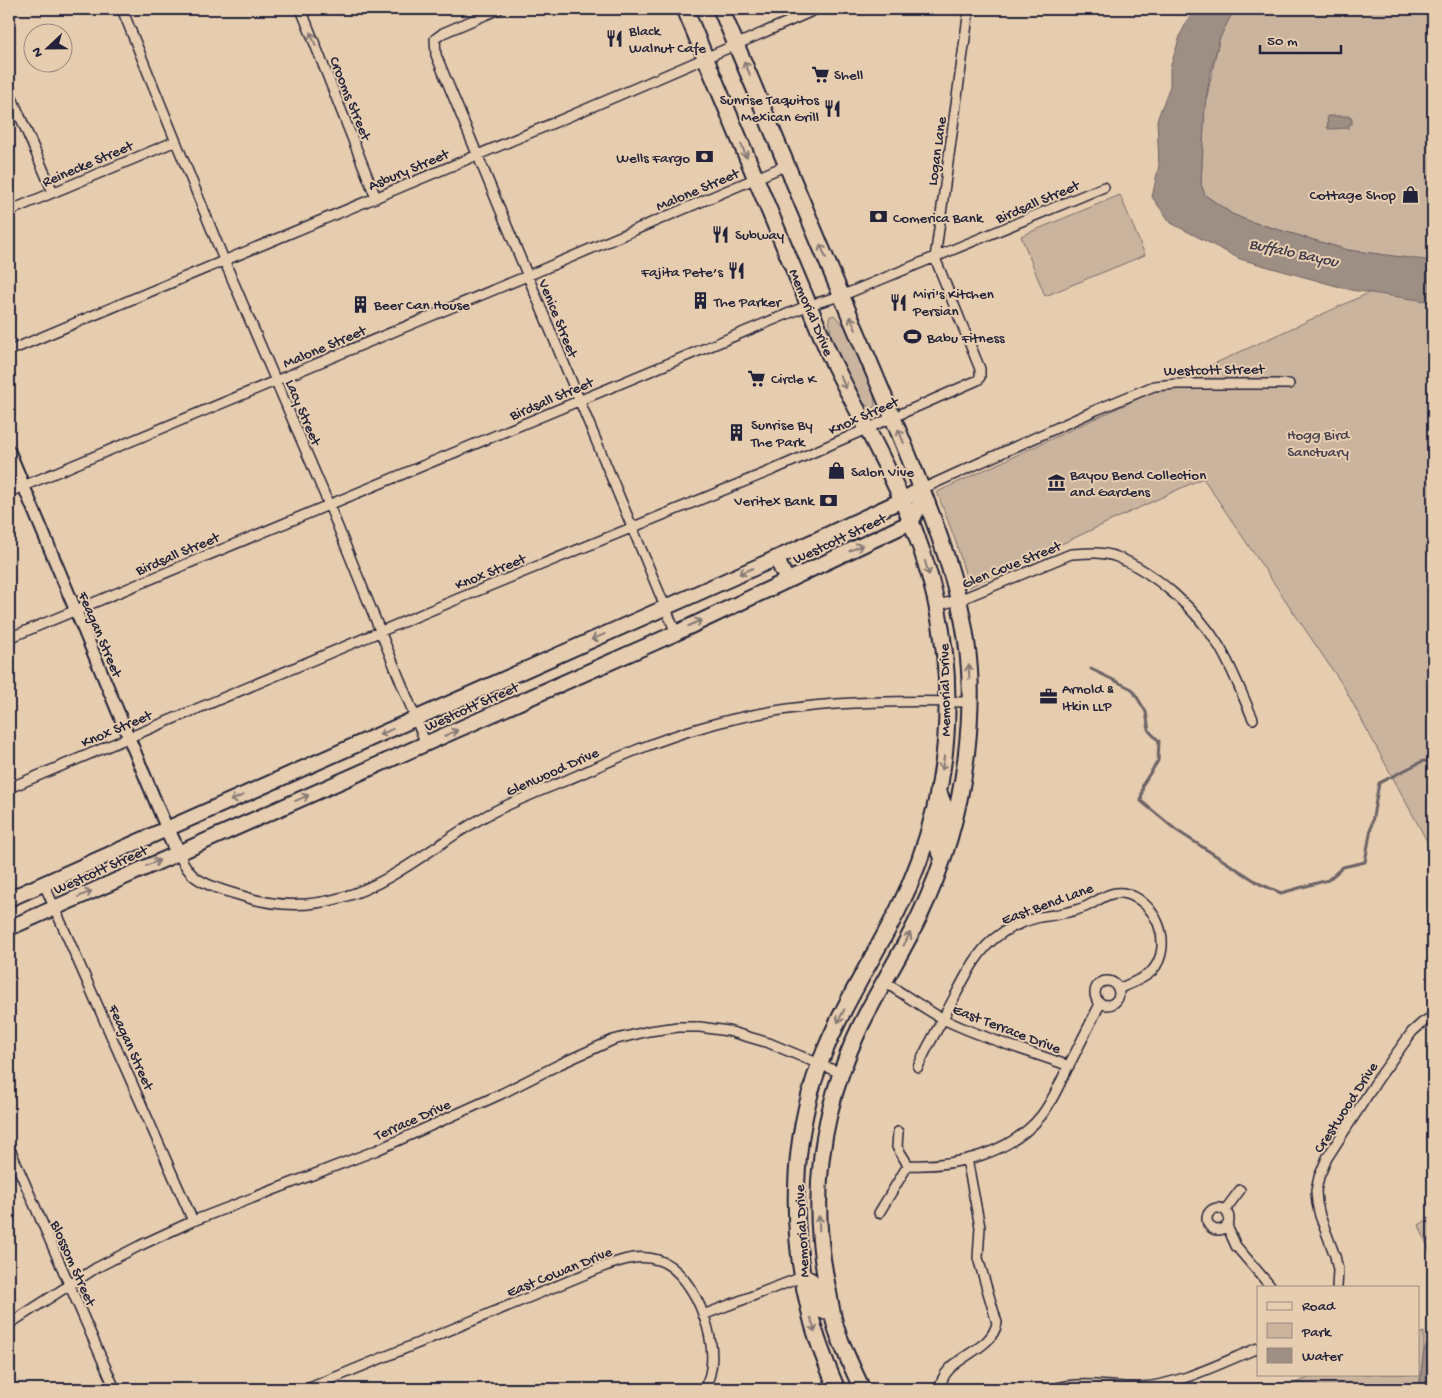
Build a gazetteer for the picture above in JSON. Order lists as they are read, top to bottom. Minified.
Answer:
{"streets":{"main road":["Memorial Drive","Westcott Street"],"street":["Crooms Street","Logan Lane","Reinecke Street","Asbury Street","Malone Street","Birdsall Street","Venice Street","Lacy Street","Knox Street","Glen Cove Street","Feagan Street","Glenwood Drive","East Bend Lane","East Terrace Drive","Crestwood Drive","Terrace Drive","Blossom Street","East Cowan Drive"]},"crossings":[["Crooms Street","Asbury Street"],["Logan Lane","Birdsall Street"],["Logan Lane","Knox Street"],["Reinecke Street","Lacy Street"],["Asbury Street","Memorial Drive"],["Asbury Street","Venice Street"],["Asbury Street","Lacy Street"],["Malone Street","Memorial Drive"],["Malone Street","Venice Street"],["Malone Street","Lacy Street"],["Malone Street","Feagan Street"],["Birdsall Street","Memorial Drive"],["Birdsall Street","Venice Street"],["Birdsall Street","Lacy Street"],["Birdsall Street","Feagan Street"],["Memorial Drive","Westcott Street"],["Memorial Drive","Knox Street"],["Memorial Drive","Glen Cove Street"],["Memorial Drive","Glenwood Drive"],["Memorial Drive","East Terrace Drive"],["Memorial Drive","Terrace Drive"],["Venice Street","Westcott Street"],["Venice Street","Knox Street"],["Westcott Street","Lacy Street"],["Westcott Street","Feagan Street"],["Westcott Street","Glenwood Drive"],["Lacy Street","Knox Street"],["Knox Street","Feagan Street"],["Feagan Street","Terrace Drive"],["East Bend Lane","East Terrace Drive"],["Terrace Drive","Blossom Street"]],"one_way":["Crooms Street"],"water":["Buffalo Bayou"],"parks":["Hogg Bird Sanctuary"],"places":{"restaurant":["Black Walnut Cafe","Sunrise Taquitos Mexican Grill","Subway","Fajita Pete’s","Miri's Kitchen Persian"],"supermarket":["Shell","Circle K"],"bank":["Wells Fargo","Comerica Bank","Veritex Bank"],"shop":["Cottage Shop","Salon Vive"],"building":["The Parker","Beer Can House","Sunrise By The Park"],"sports":["Babu Fitness"],"museum":["Bayou Bend Collection and Gardens"],"office":["Arnold & Itkin LLP"]},"legend":["Road","Park","Water"],"scale_bar":"50 m","north":"left"}
